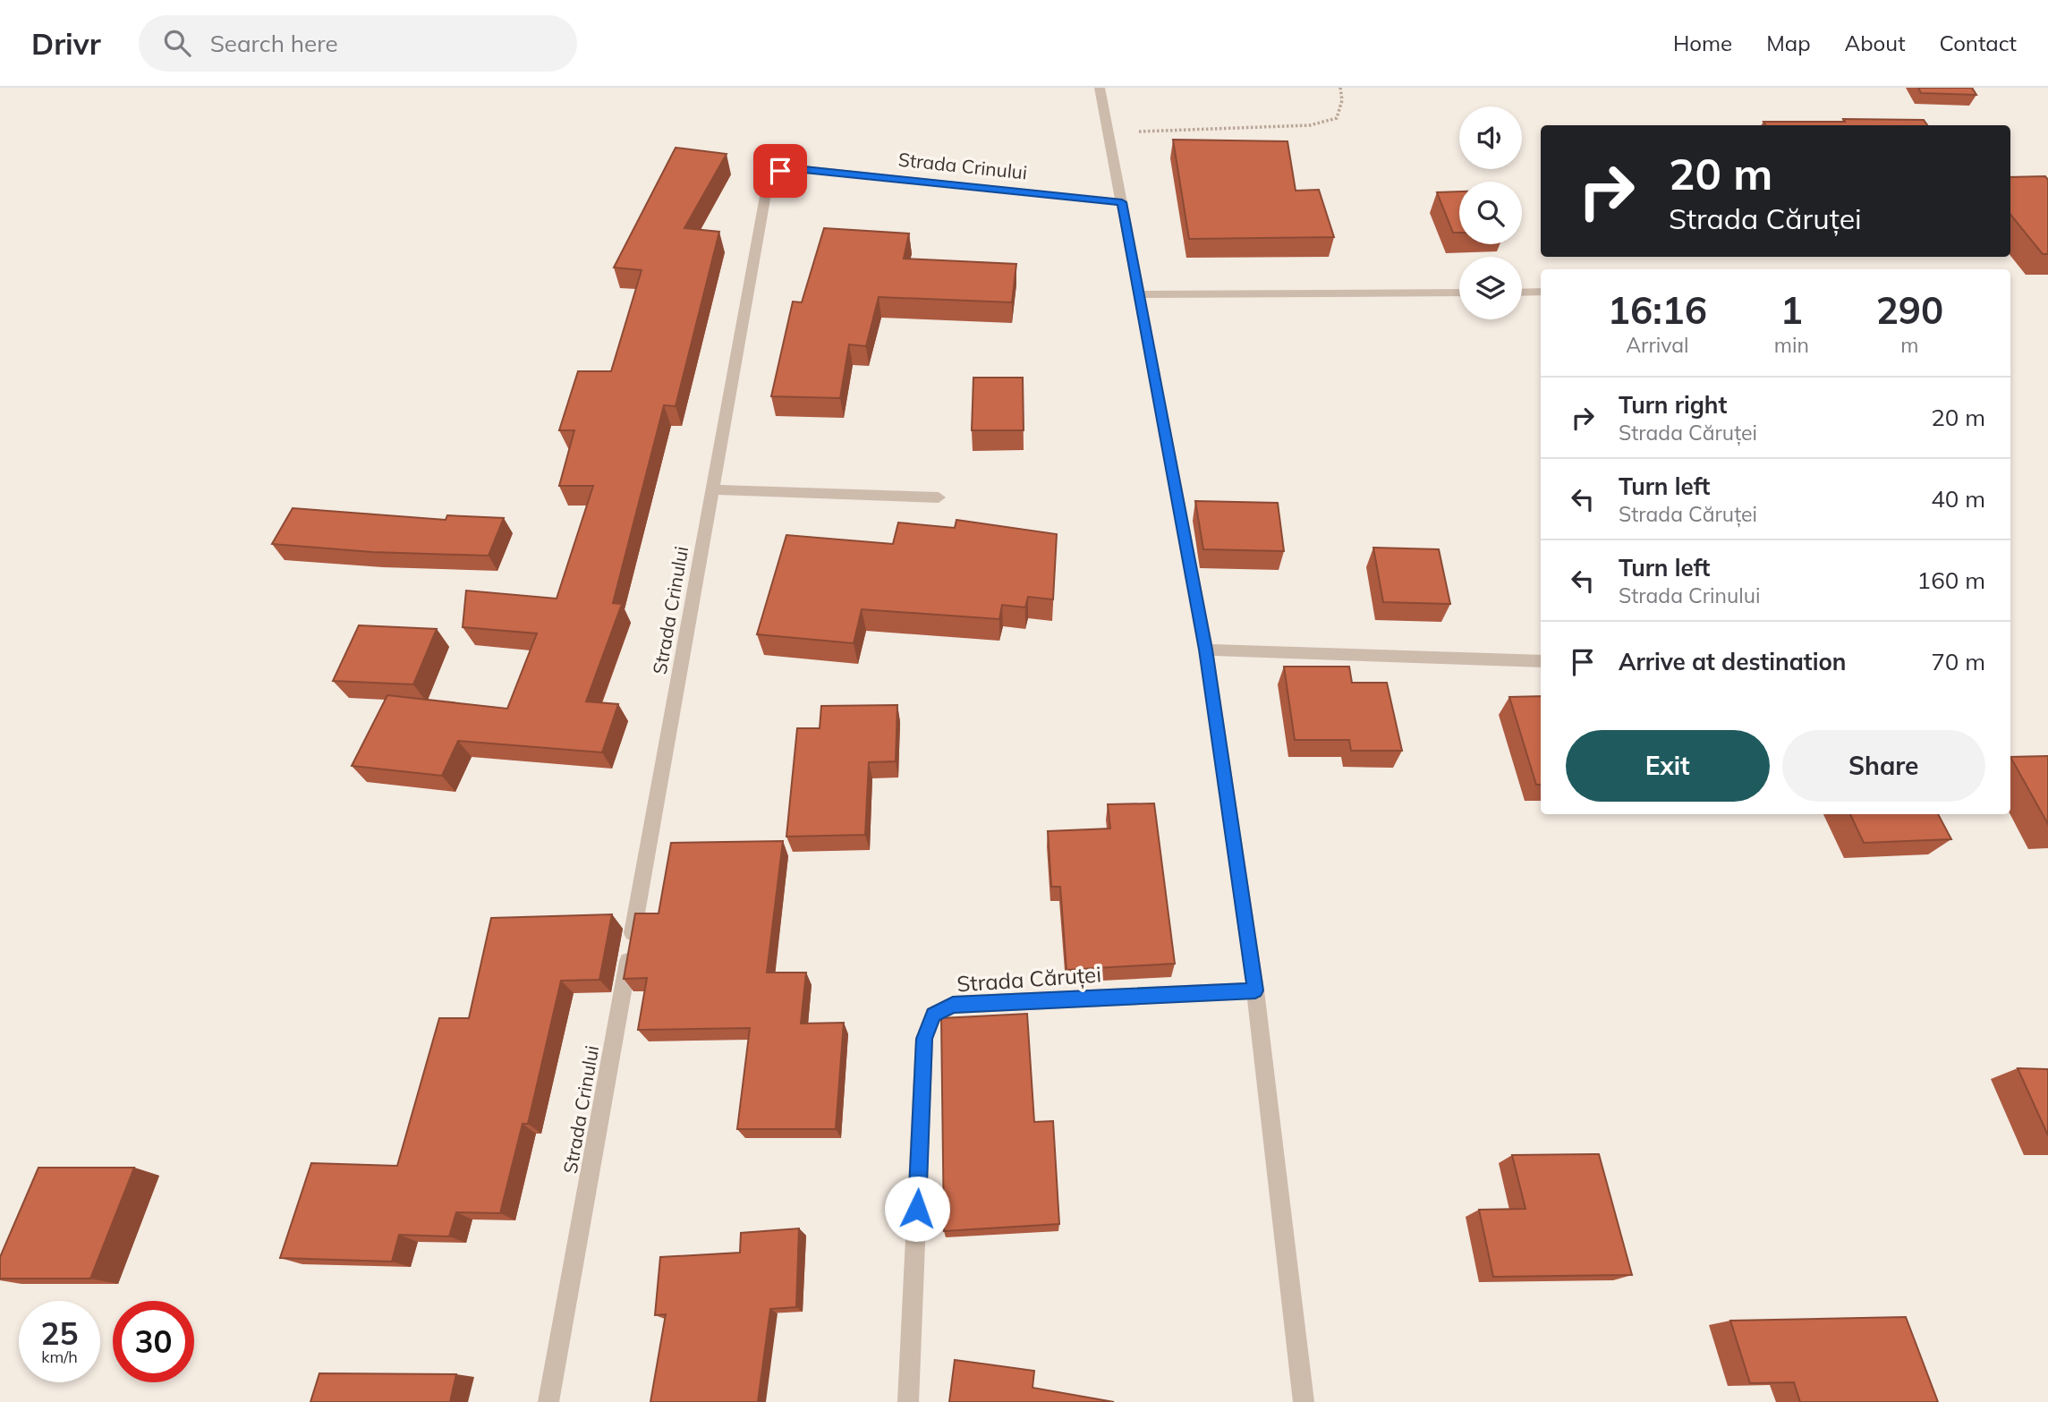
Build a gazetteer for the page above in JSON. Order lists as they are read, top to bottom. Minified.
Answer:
{"streets":{"street":["Strada Crinului","Strada Căruței"]},"page":{"header":"Drivr","search":"Search here","nav":["Home","Map","About","Contact"],"turn":["20 m","Strada Căruței"],"eta":["16:16","Arrival","1","min","290","m"],"list":[{"name":"Turn right","note":"Strada Căruței","value":"20 m"},{"name":"Turn left","note":"Strada Căruței","value":"40 m"},{"name":"Turn left","note":"Strada Crinului","value":"160 m"},{"name":"Arrive at destination","value":"70 m"}],"buttons":["Exit","Share"],"speed":"25 km/h","limit":"30"}}
